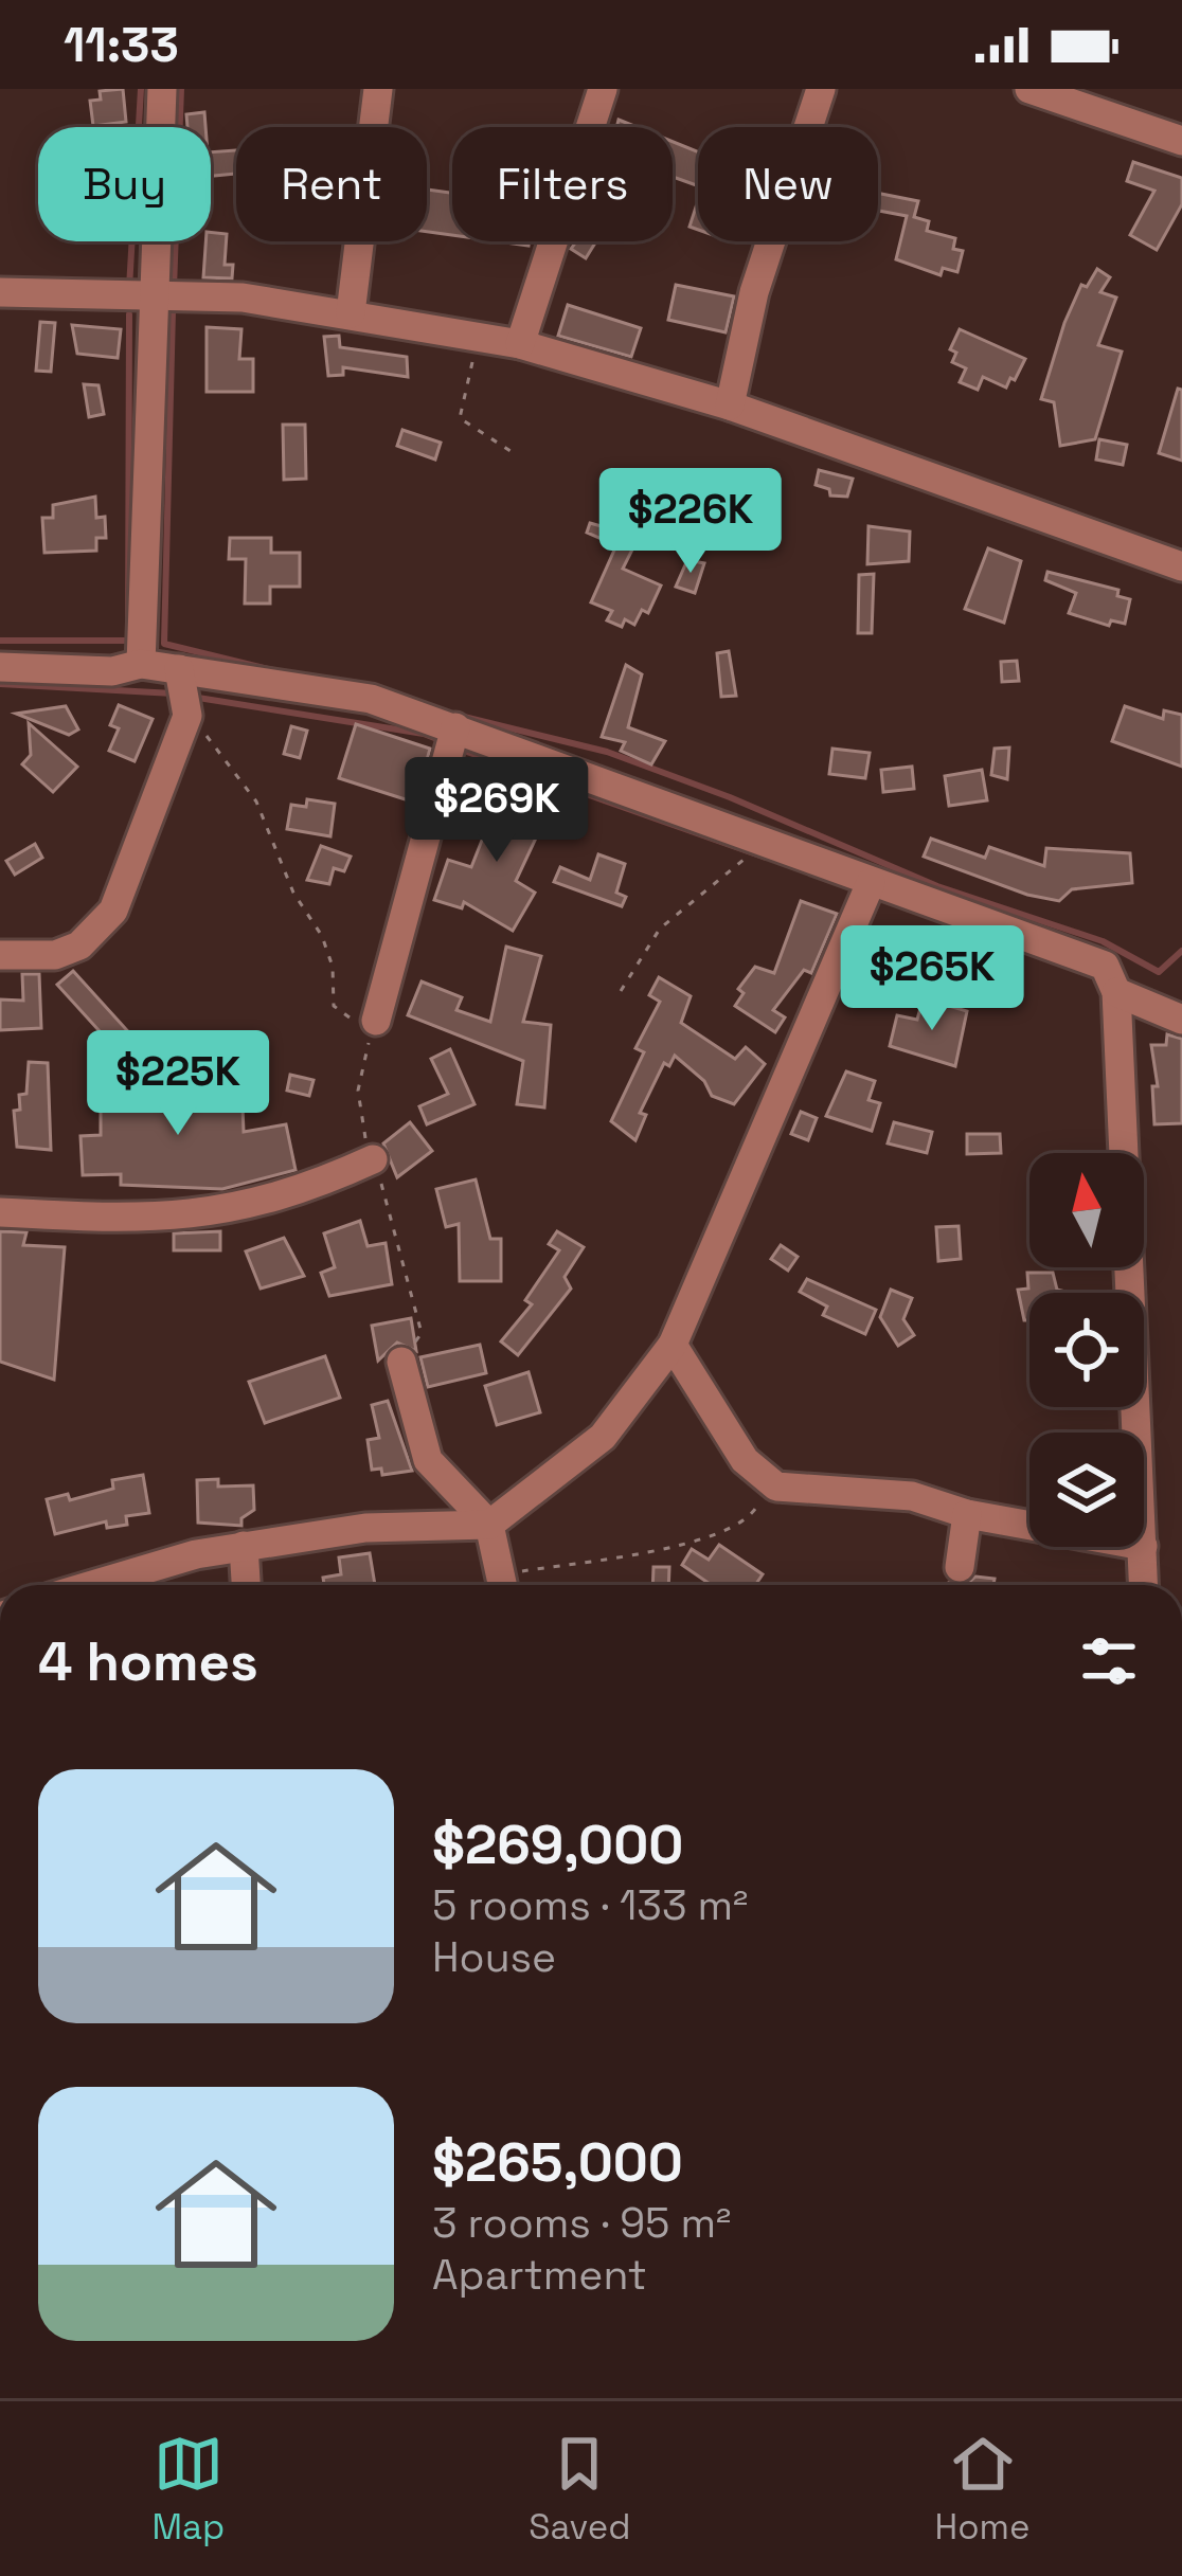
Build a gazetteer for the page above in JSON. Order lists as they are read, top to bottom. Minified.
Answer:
{"north":"top","page":{"status":"11:33","chip":["Buy","Rent","Filters","New"],"price":["$226K","$269K","$265K","$225K"],"heading":"4 homes","list":[{"name":"$269,000","note":"5 rooms · 133 m² · House"},{"name":"$265,000","note":"3 rooms · 95 m² · Apartment"}],"tabs":["Map","Saved","Home"]}}
